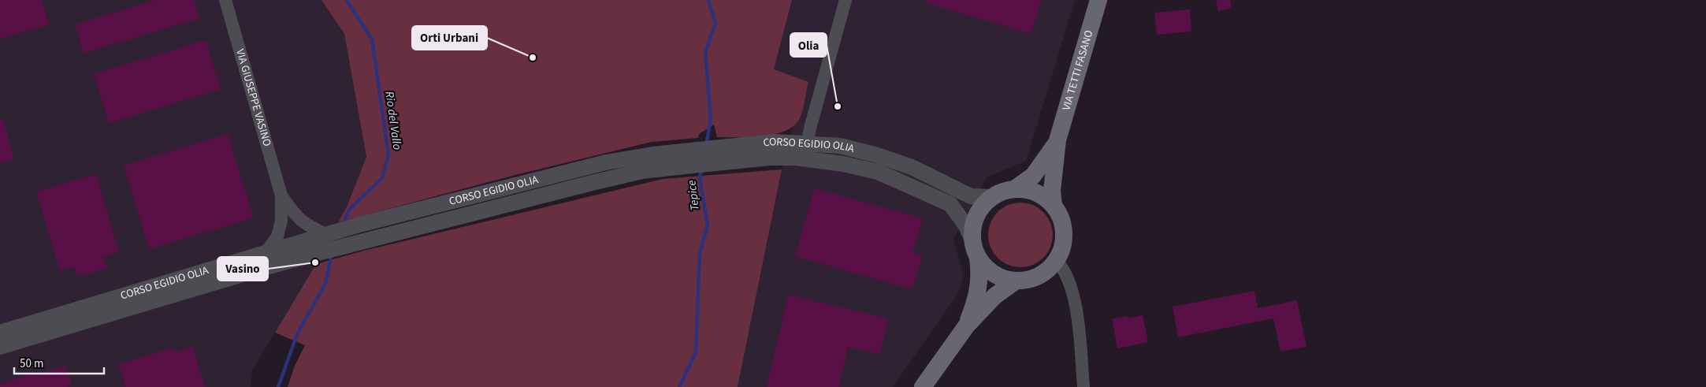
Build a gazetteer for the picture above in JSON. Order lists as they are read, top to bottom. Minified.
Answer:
{"streets":{"main road":["VIA TETTI FASANO"],"street":["VIA GIUSEPPE VASINO","CORSO EGIDIO OLIA"]},"crossings":[["VIA TETTI FASANO","CORSO EGIDIO OLIA"],["VIA GIUSEPPE VASINO","CORSO EGIDIO OLIA"]],"water":["Rio del Vallo","Tepice"],"places":["Orti Urbani","Olia","Vasino"],"scale_bar":"50 m"}
